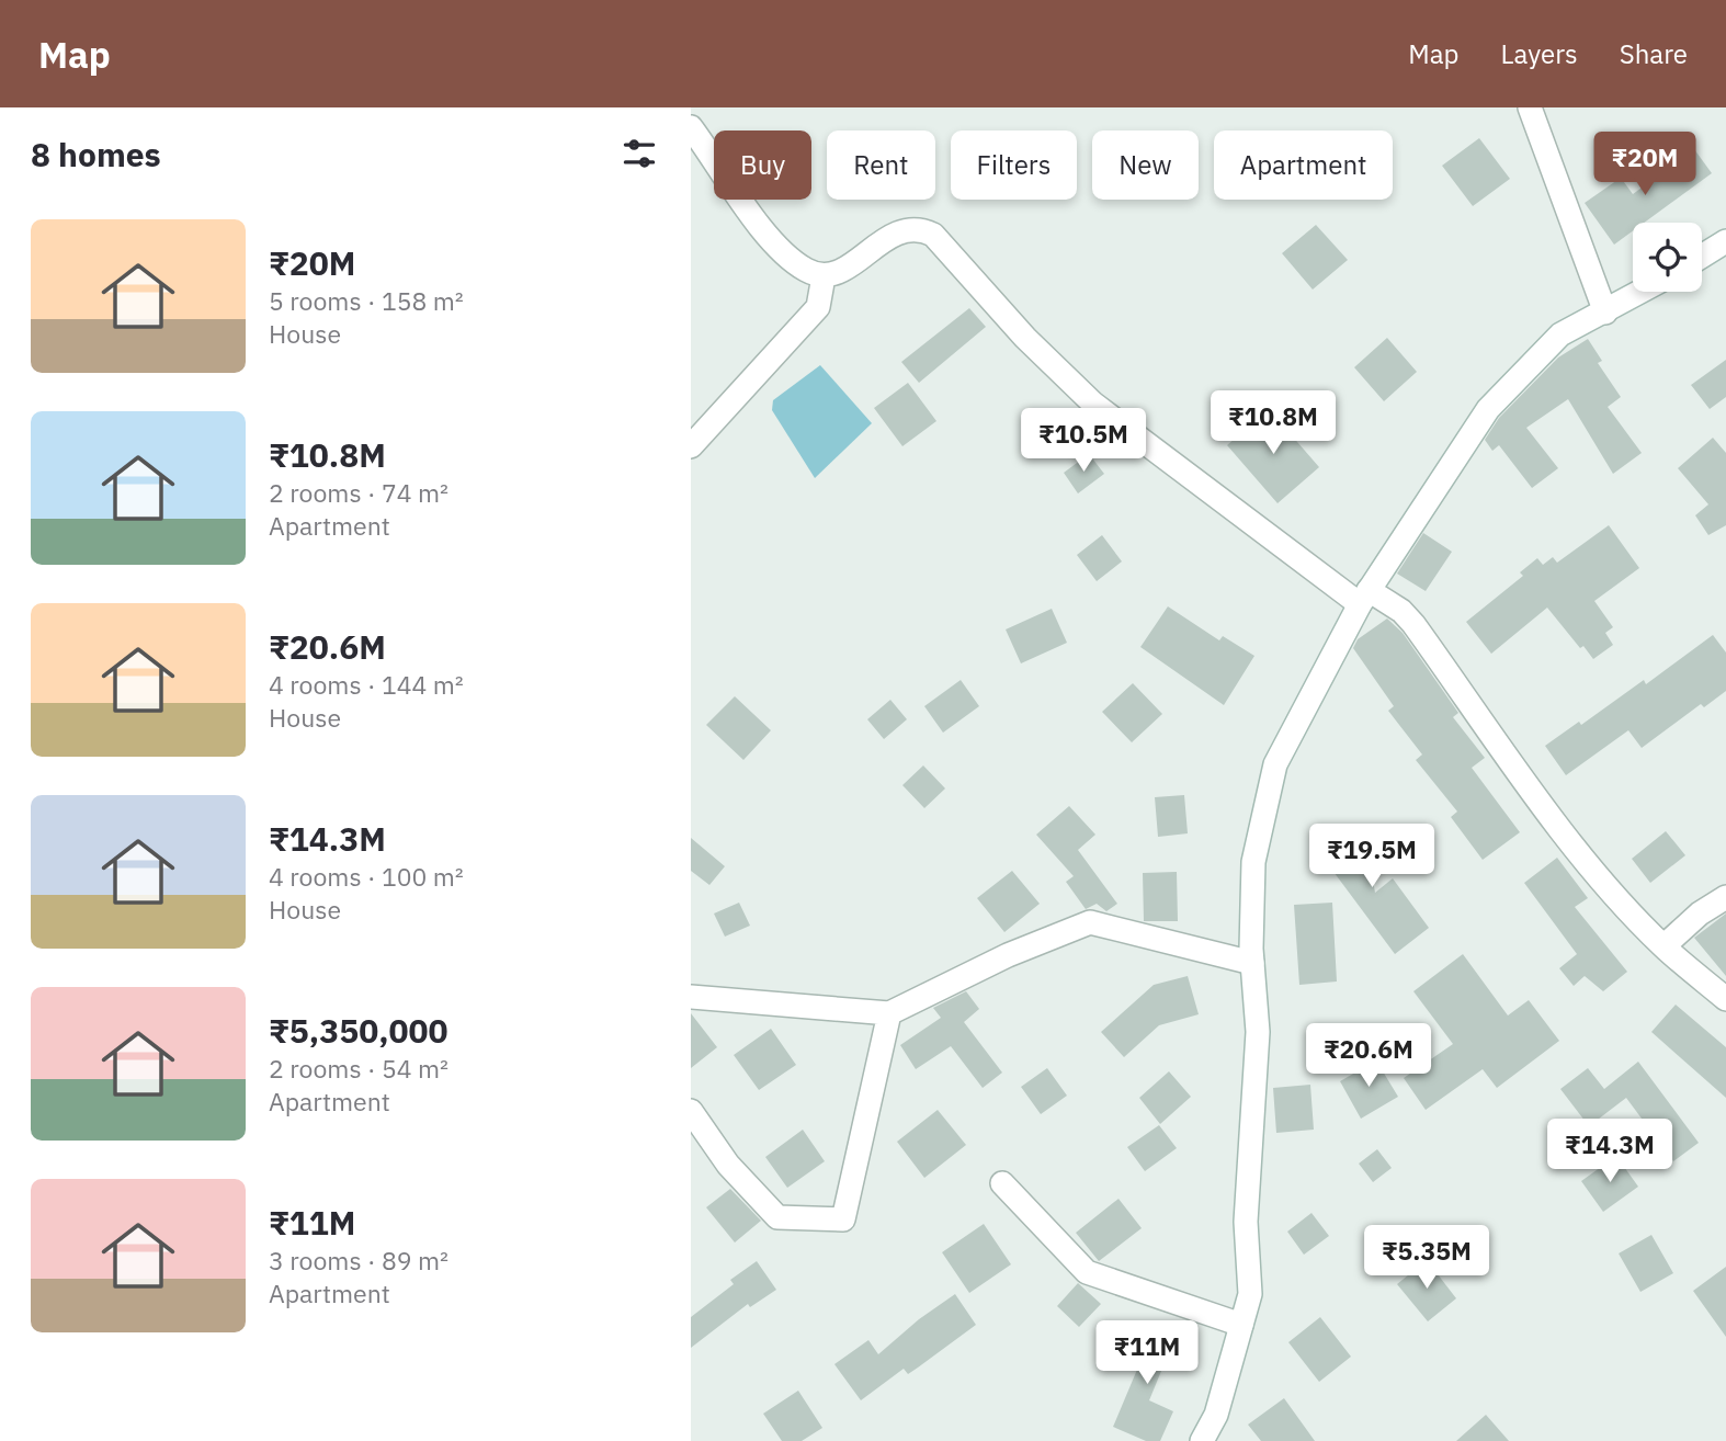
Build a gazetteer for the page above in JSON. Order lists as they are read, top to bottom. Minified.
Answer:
{"page":{"header":"Map","nav":["Map","Layers","Share"],"heading":"8 homes","chip":["Buy","Rent","Filters","New","Apartment"],"price":["₹20M","₹10.8M","₹10.5M","₹19.5M","₹20.6M","₹14.3M","₹5.35M","₹11M"],"list":[{"name":"₹20M","note":"5 rooms · 158 m² · House"},{"name":"₹10.8M","note":"2 rooms · 74 m² · Apartment"},{"name":"₹20.6M","note":"4 rooms · 144 m² · House"},{"name":"₹14.3M","note":"4 rooms · 100 m² · House"},{"name":"₹5,350,000","note":"2 rooms · 54 m² · Apartment"},{"name":"₹11M","note":"3 rooms · 89 m² · Apartment"}]}}
